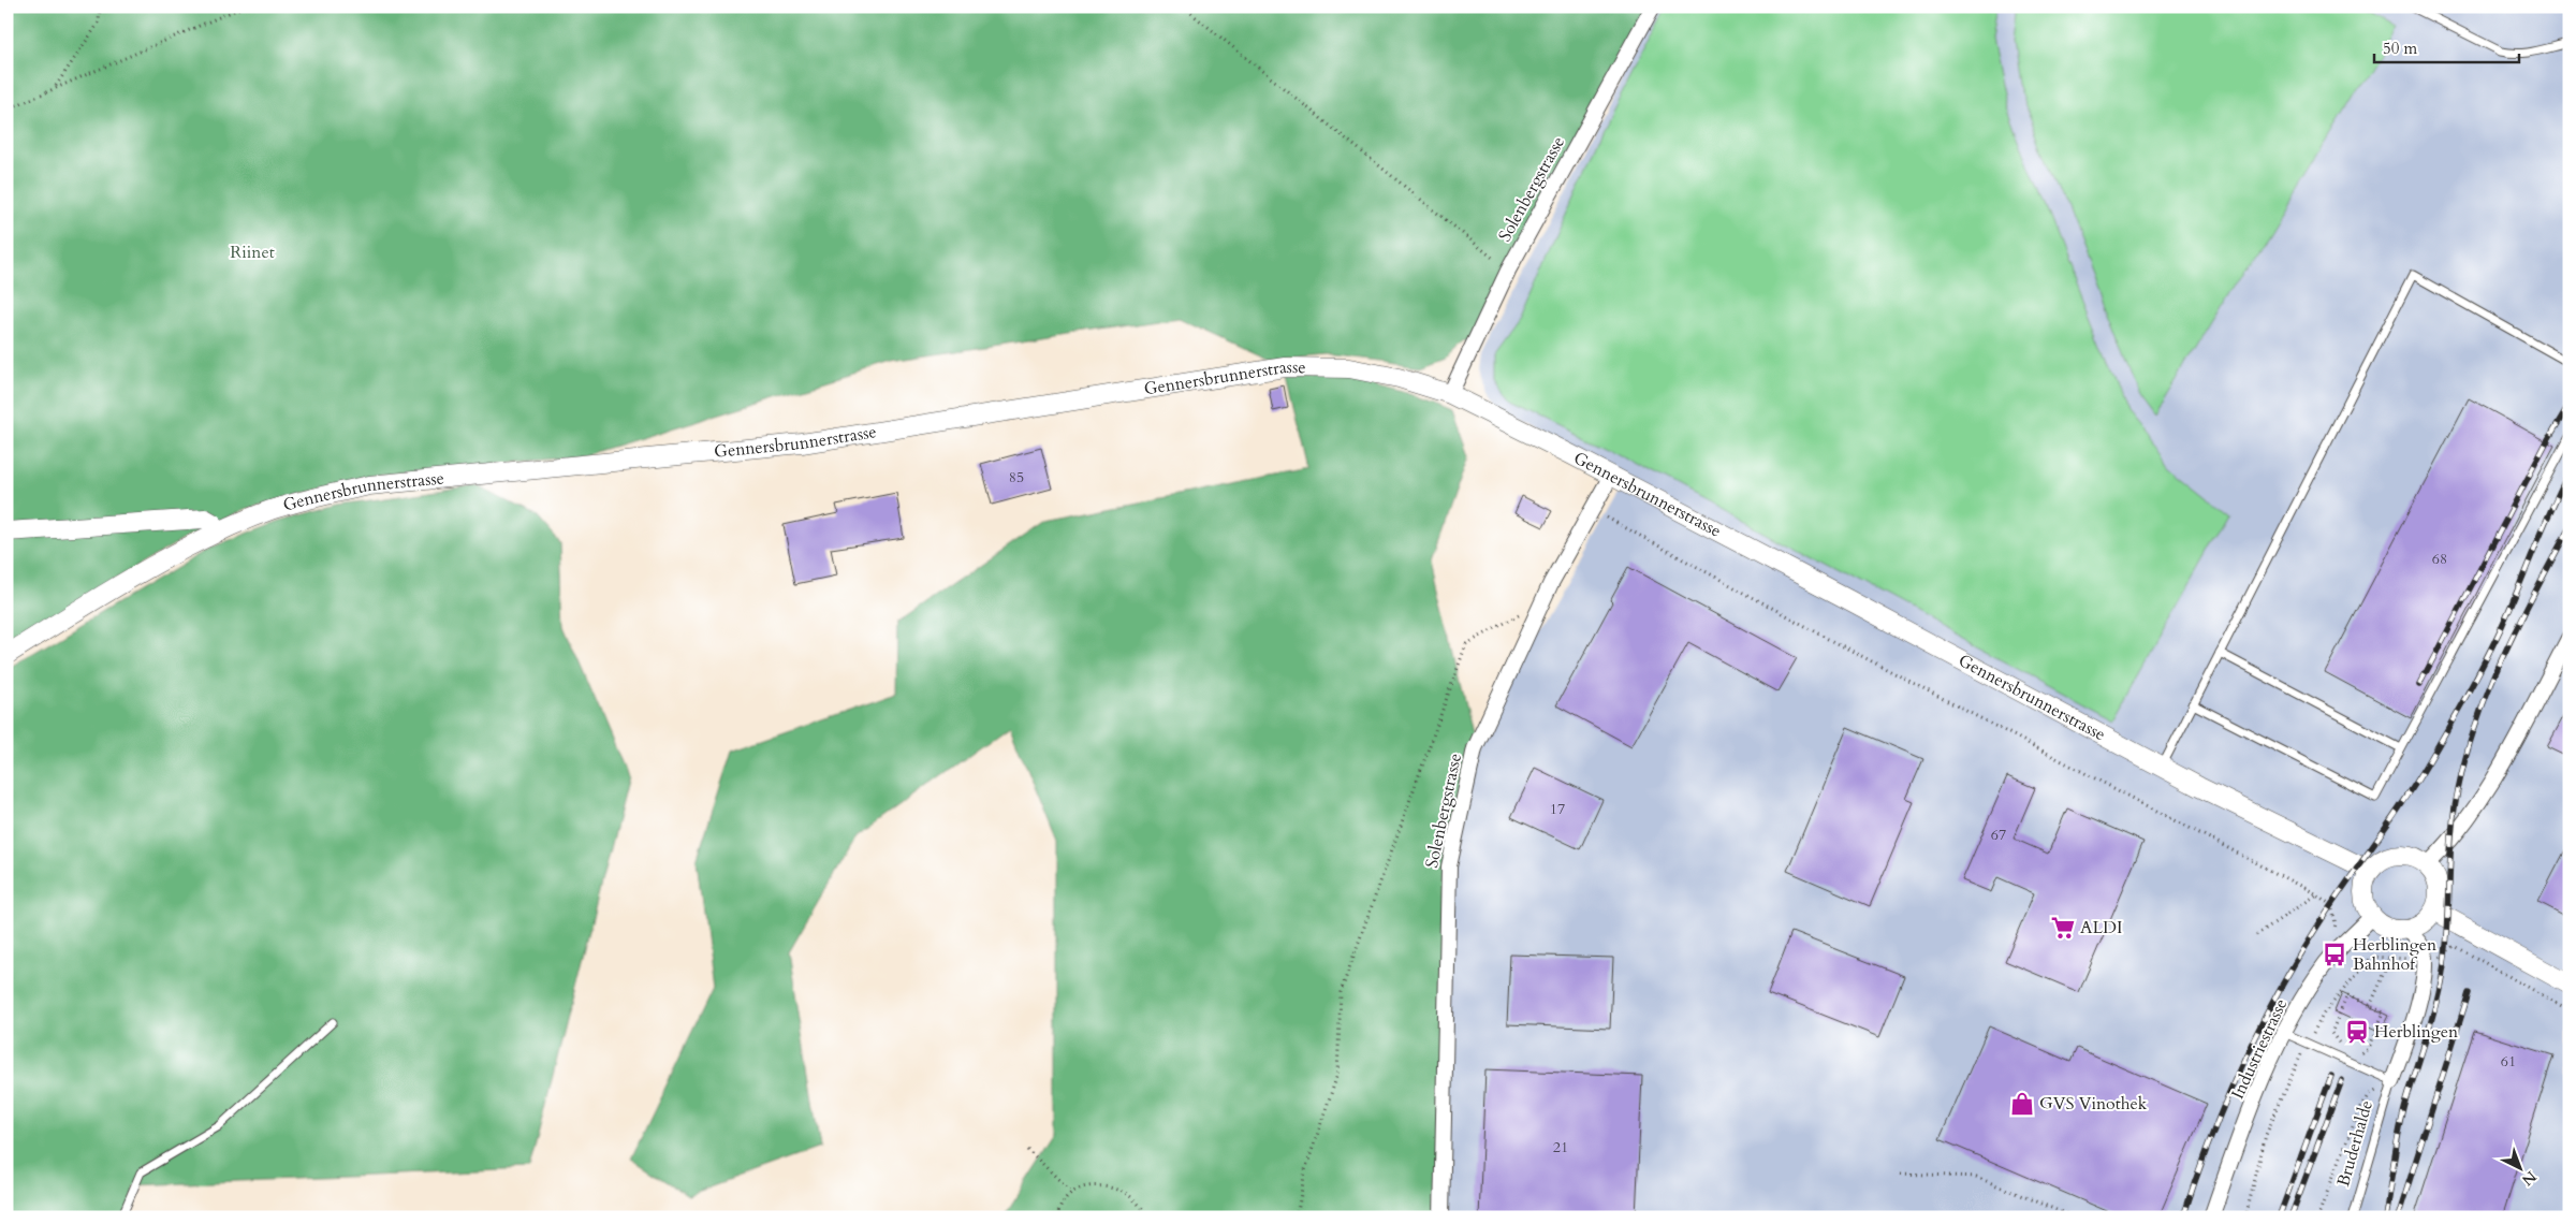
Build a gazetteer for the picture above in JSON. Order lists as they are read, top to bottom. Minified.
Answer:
{"streets":{"street":["Solenbergstrasse","Gennersbrunnerstrasse","Industriestrasse","Bruderhalde"]},"crossings":[["Solenbergstrasse","Gennersbrunnerstrasse"],["Gennersbrunnerstrasse","Industriestrasse"],["Gennersbrunnerstrasse","Bruderhalde"],["Industriestrasse","Bruderhalde"]],"parks":["Riinet"],"places":{"supermarket":["ALDI"],"bus stop":["Herblingen Bahnhof"],"station":["Herblingen"],"shop":["GVS Vinothek"]},"house_numbers":["85","68","17","67","61","21"],"scale_bar":"50 m","north":"bottom right"}
